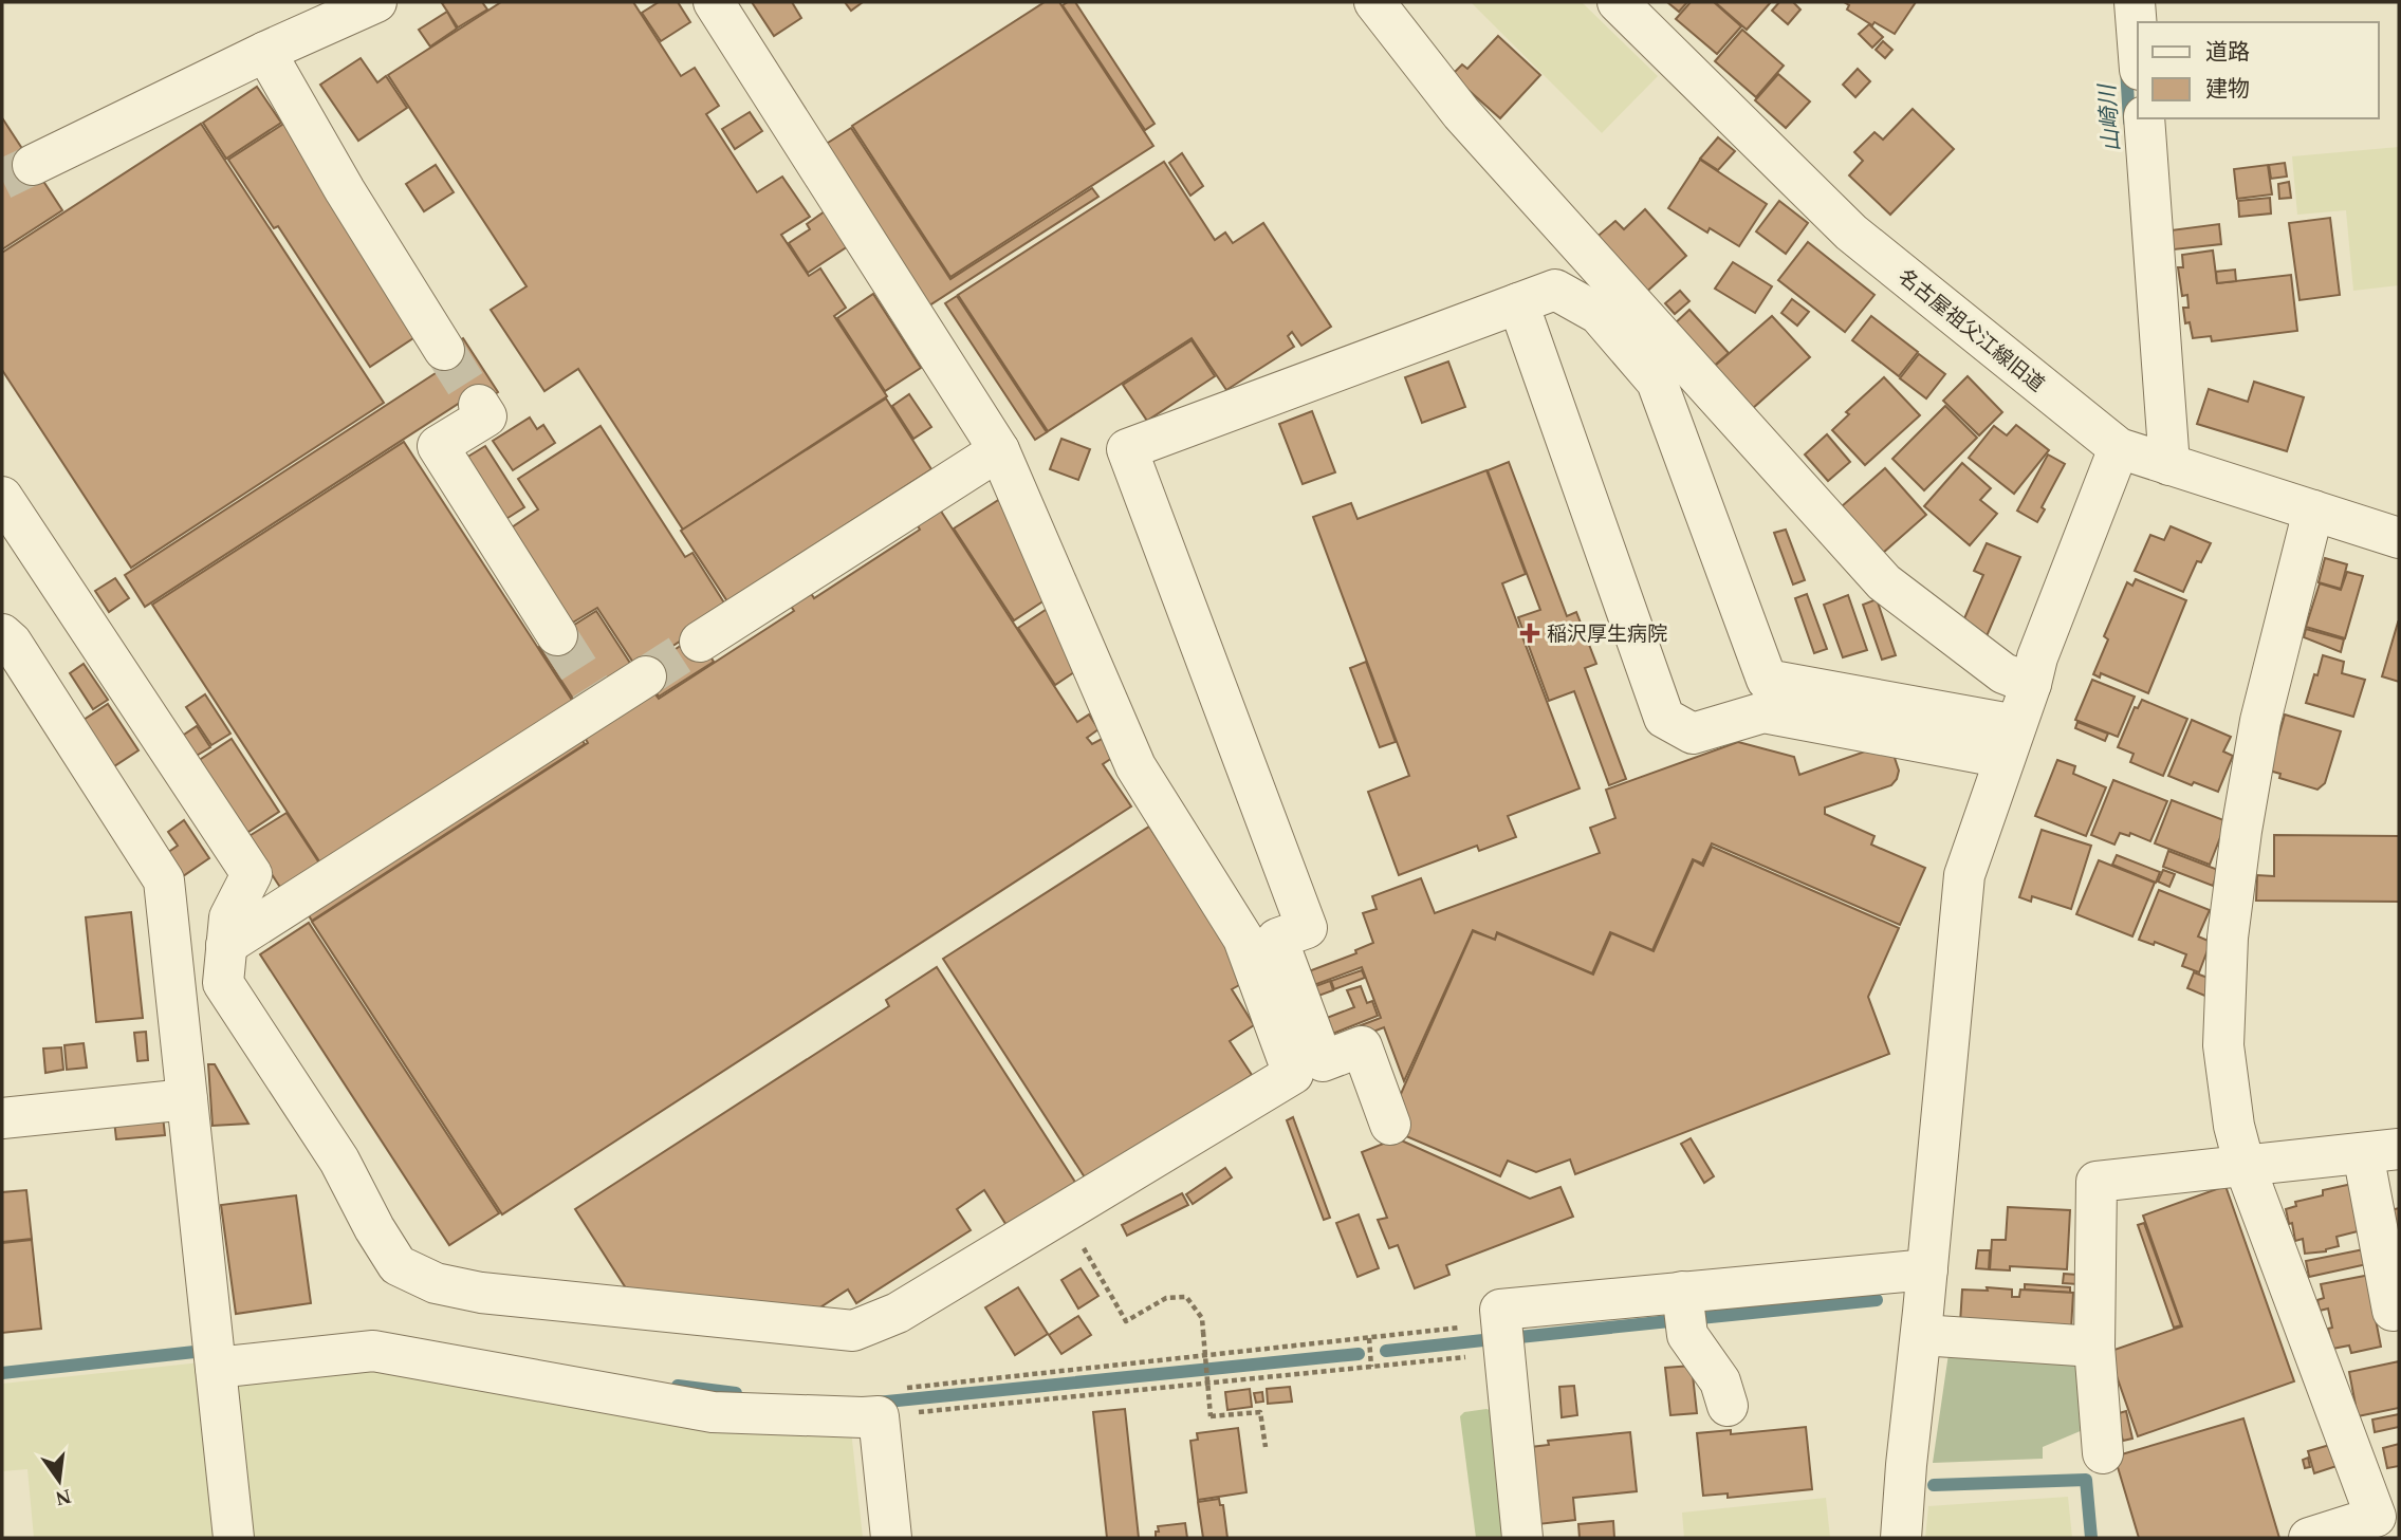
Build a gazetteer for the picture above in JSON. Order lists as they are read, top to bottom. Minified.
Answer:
{"streets":{"street":["名古屋祖父江線旧道"]},"water":["山崎川"],"places":{"health":["稲沢厚生病院"]},"legend":["道路","建物"],"north":"bottom"}
